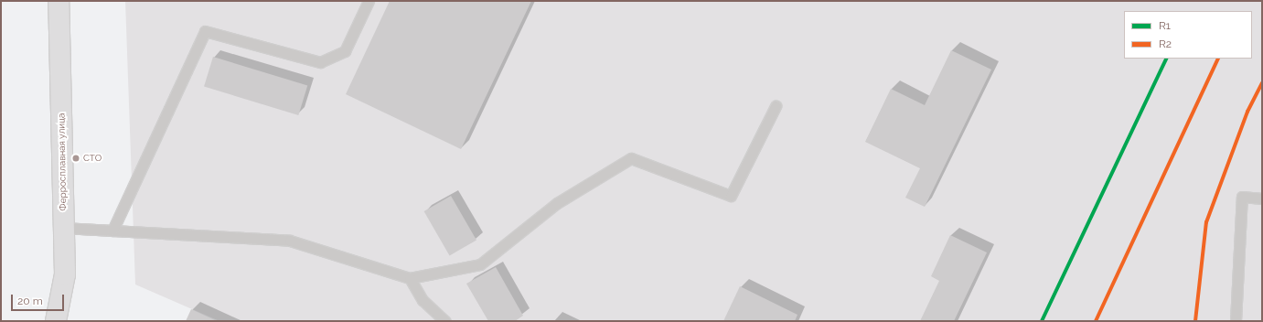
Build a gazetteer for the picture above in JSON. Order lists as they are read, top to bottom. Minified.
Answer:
{"streets":{"main road":["Ферросплавная улица"]},"places":["СТО"],"lines":["transit line R1","transit line R2"],"legend":["R1","R2"],"scale_bar":"20 m"}
